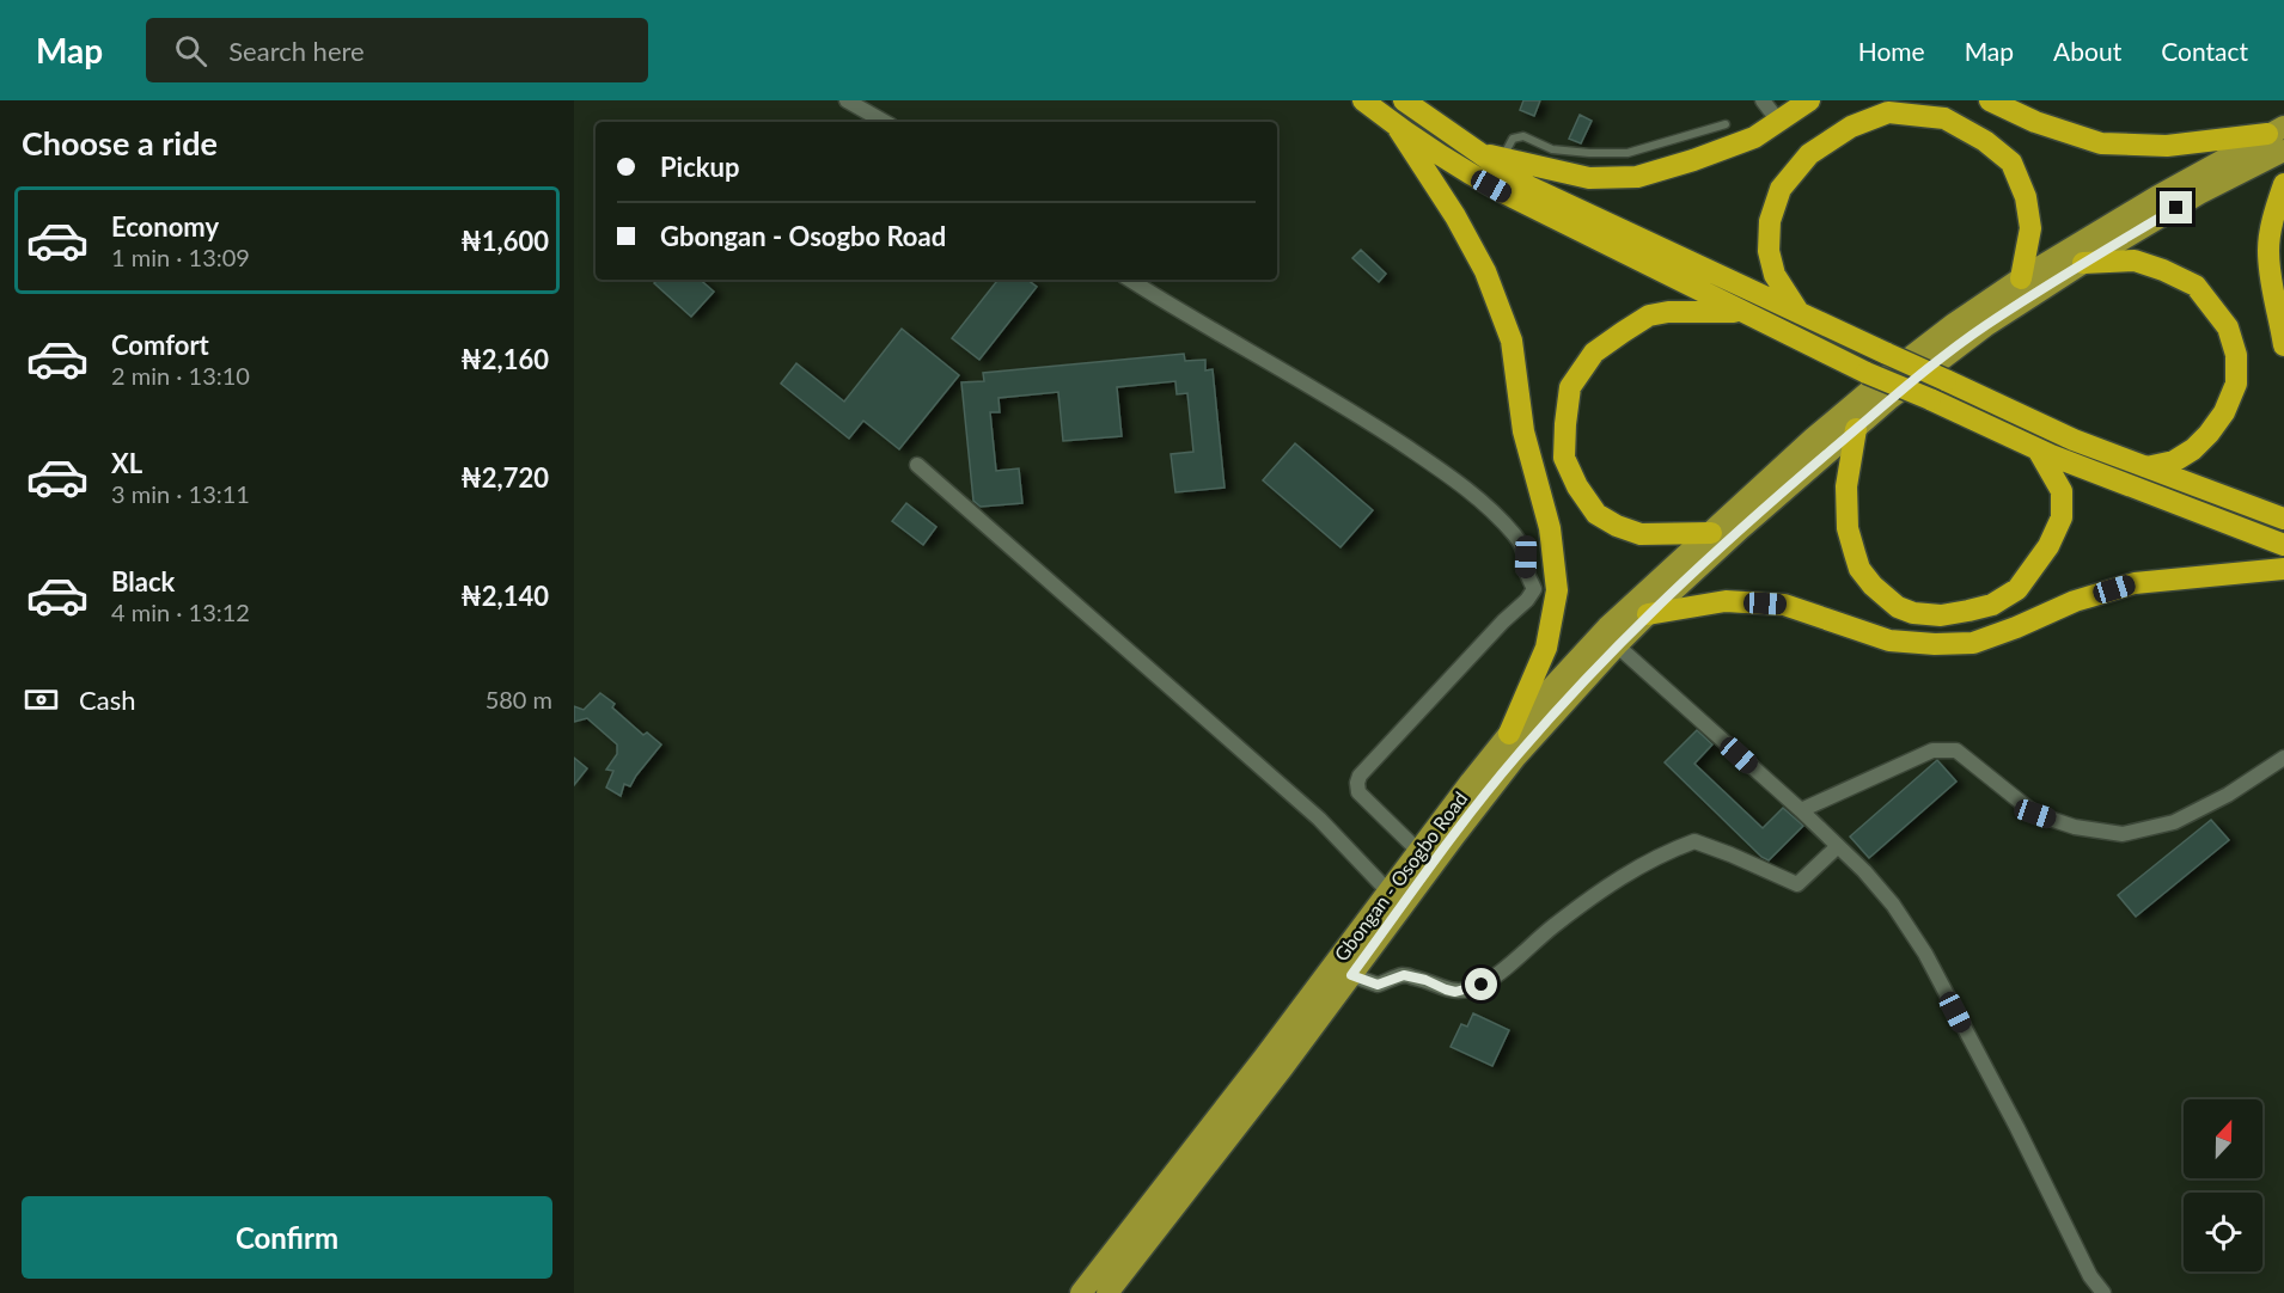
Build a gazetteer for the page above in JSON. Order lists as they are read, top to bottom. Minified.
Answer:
{"streets":{"main road":["Gbongan - Osogbo Road"]},"north":"top","page":{"header":"Map","search":"Search here","nav":["Home","Map","About","Contact"],"heading":"Choose a ride","banner":["Pickup","Gbongan - Osogbo Road"],"list":[{"name":"Economy","note":"1 min · 13:09","value":"₦1,600"},{"name":"Comfort","note":"2 min · 13:10","value":"₦2,160"},{"name":"XL","note":"3 min · 13:11","value":"₦2,720"},{"name":"Black","note":"4 min · 13:12","value":"₦2,140"}],"pay":["Cash","580 m"],"buttons":"Confirm"}}
